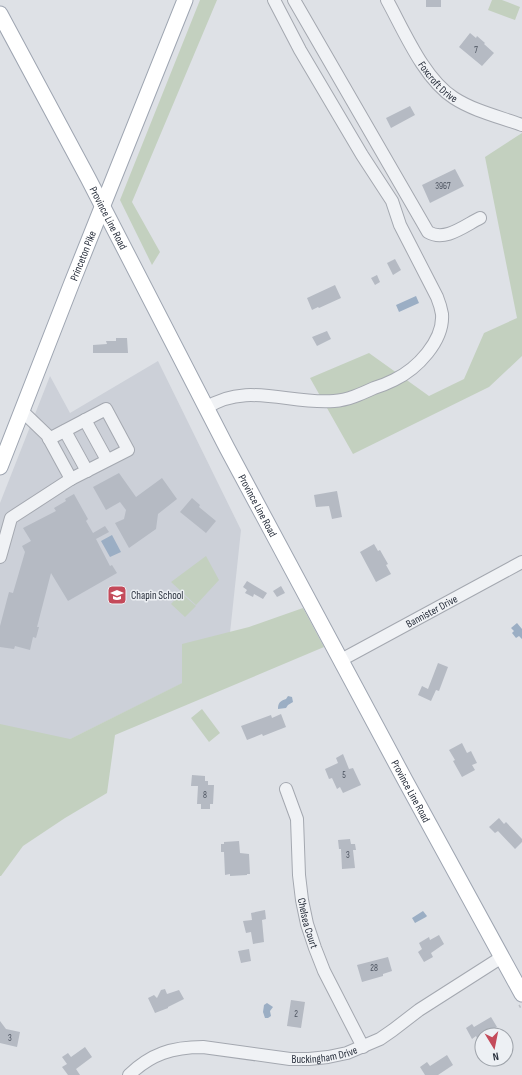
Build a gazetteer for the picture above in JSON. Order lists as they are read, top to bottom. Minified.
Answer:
{"streets":{"main road":["Province Line Road","Princeton Pike"],"street":["Foxcroft Drive","Bannister Drive","Chelsea Court","Buckingham Drive"]},"crossings":[["Province Line Road","Princeton Pike"],["Province Line Road","Bannister Drive"],["Province Line Road","Buckingham Drive"],["Chelsea Court","Buckingham Drive"]],"places":{"school or university":["Chapin School"]},"house_numbers":["7","3967","5","8","3","28","2","3"],"north":"bottom"}
